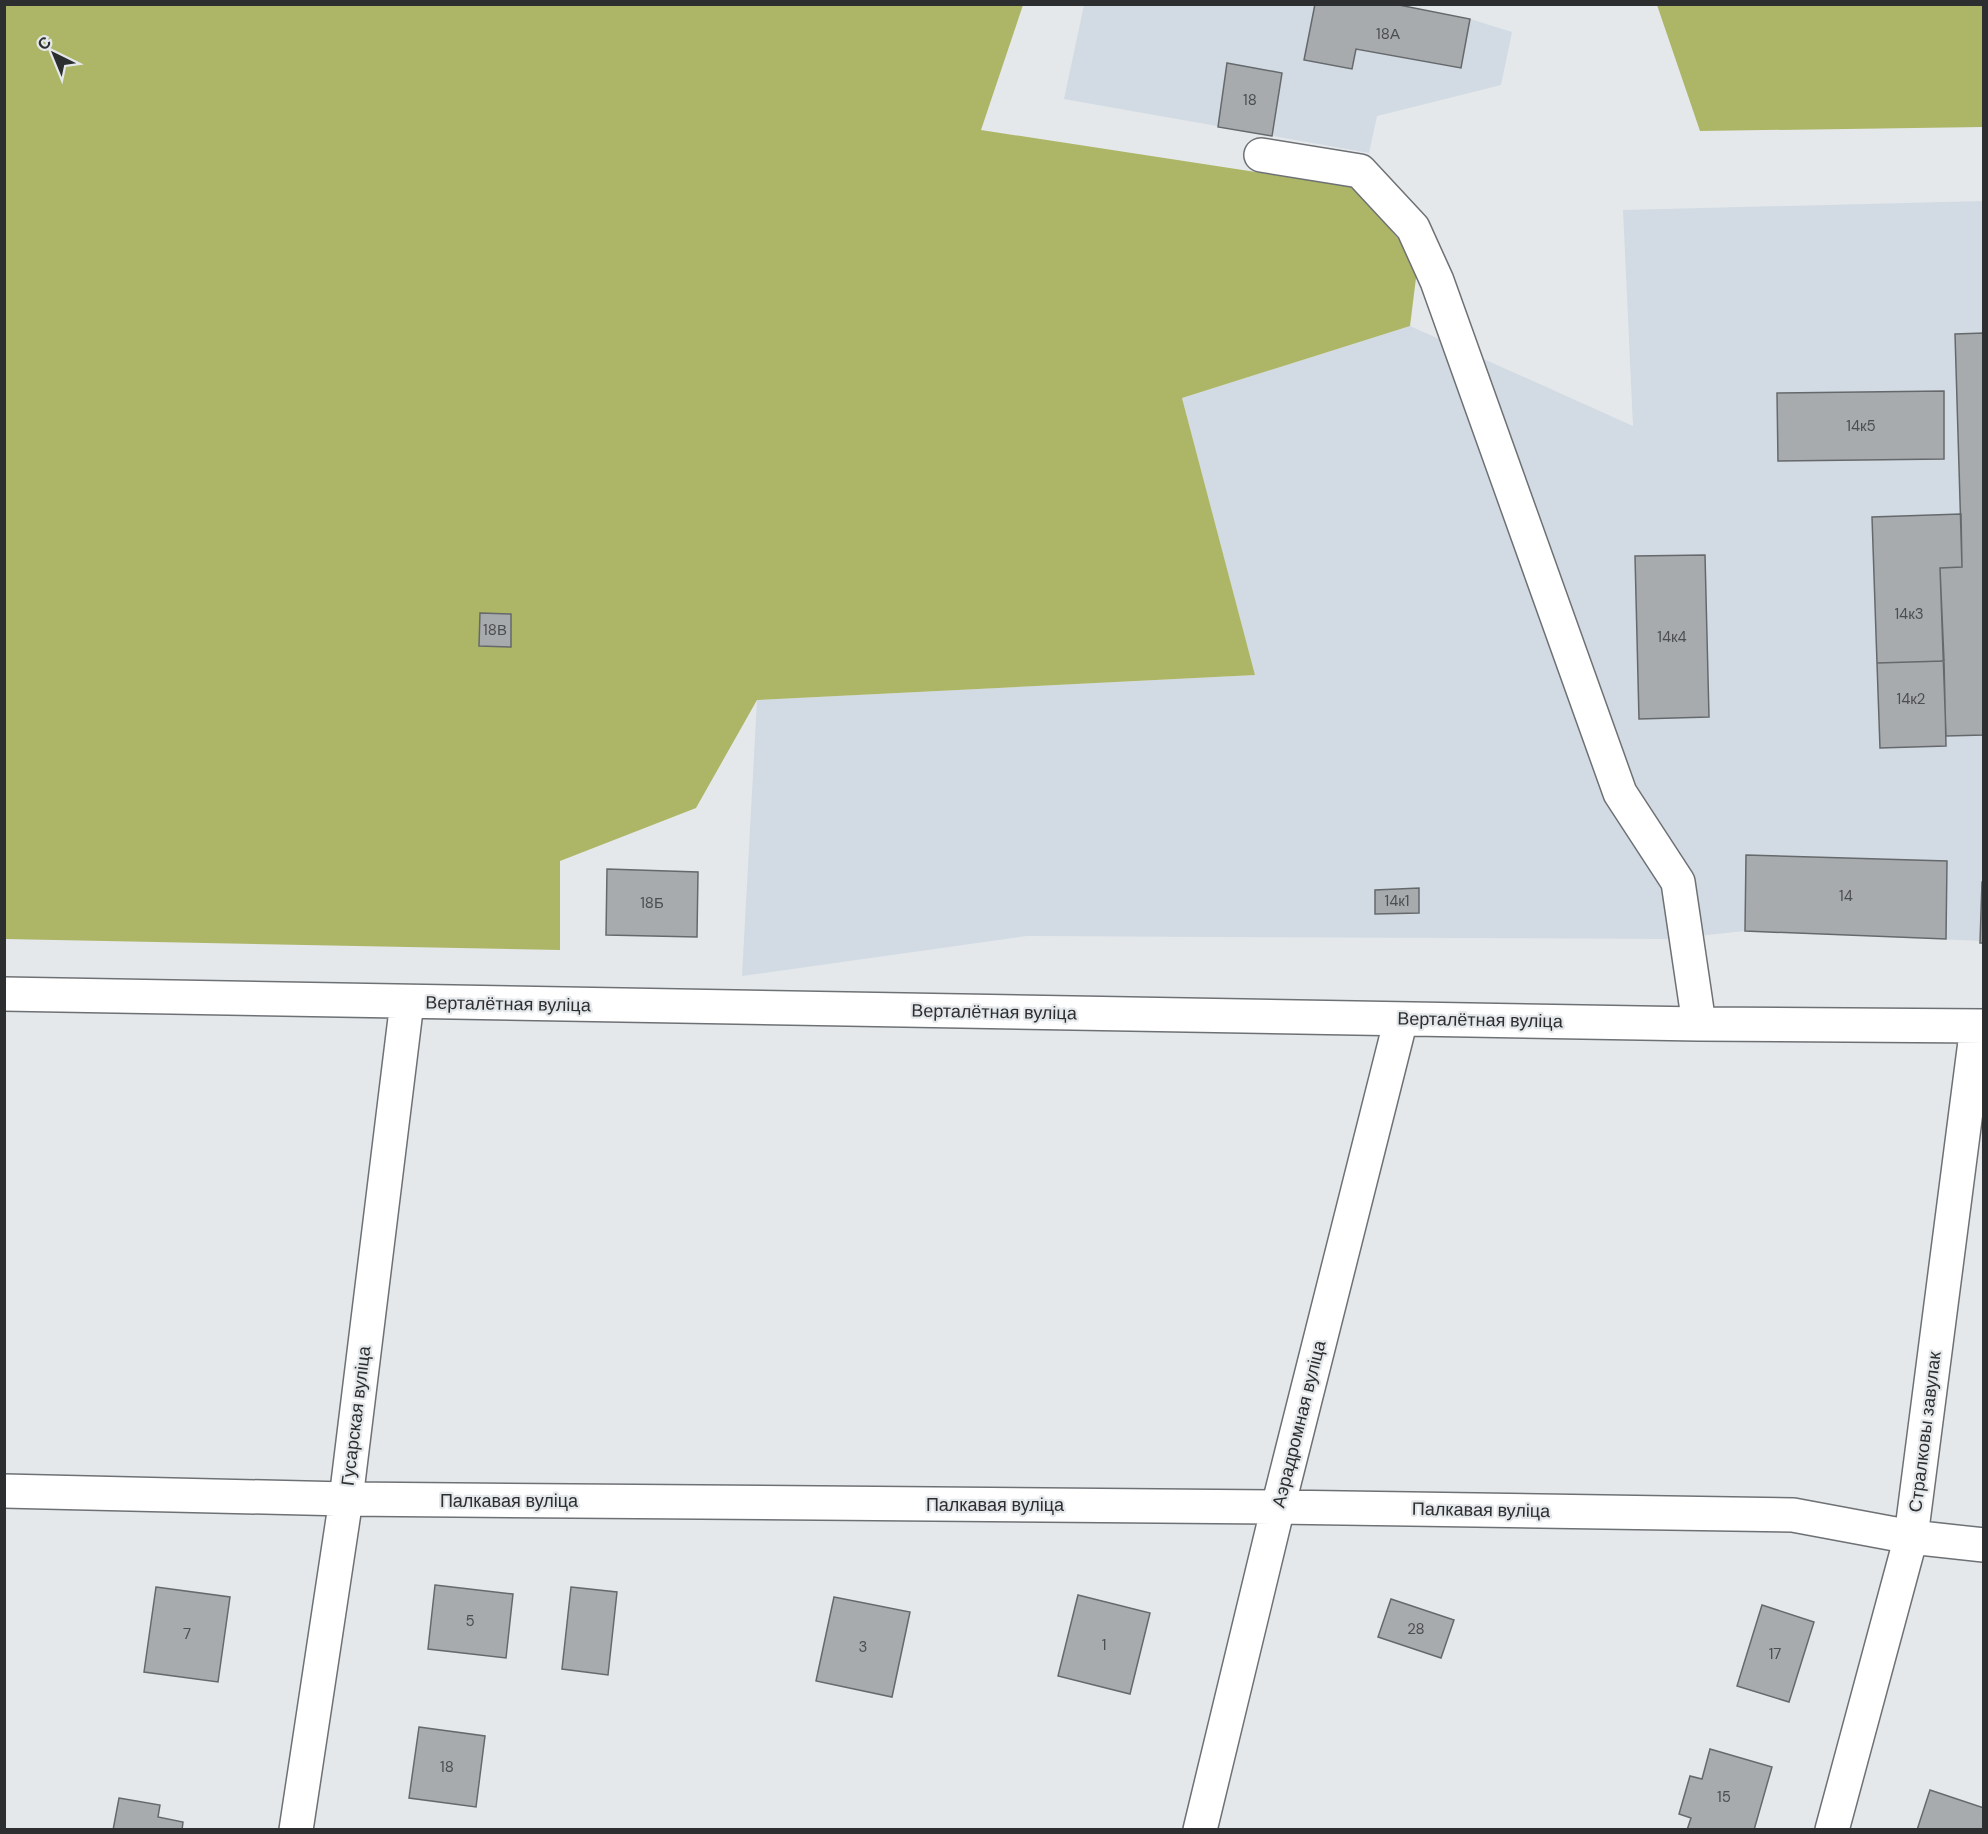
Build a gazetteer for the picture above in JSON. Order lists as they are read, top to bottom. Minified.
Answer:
{"streets":{"street":["Верталётная вуліца","Гусарская вуліца","Аэрадромная вуліца","Стралковы завулак","Палкавая вуліца"]},"crossings":[["Верталётная вуліца","Гусарская вуліца"],["Верталётная вуліца","Аэрадромная вуліца"],["Верталётная вуліца","Стралковы завулак"],["Гусарская вуліца","Палкавая вуліца"],["Аэрадромная вуліца","Палкавая вуліца"],["Стралковы завулак","Палкавая вуліца"]],"house_numbers":["18А","18","14к5","14к3","18В","14к4","14к2","14","14к1","18Б","5","28","7","1","3","17","18","15"],"north":"top left"}
